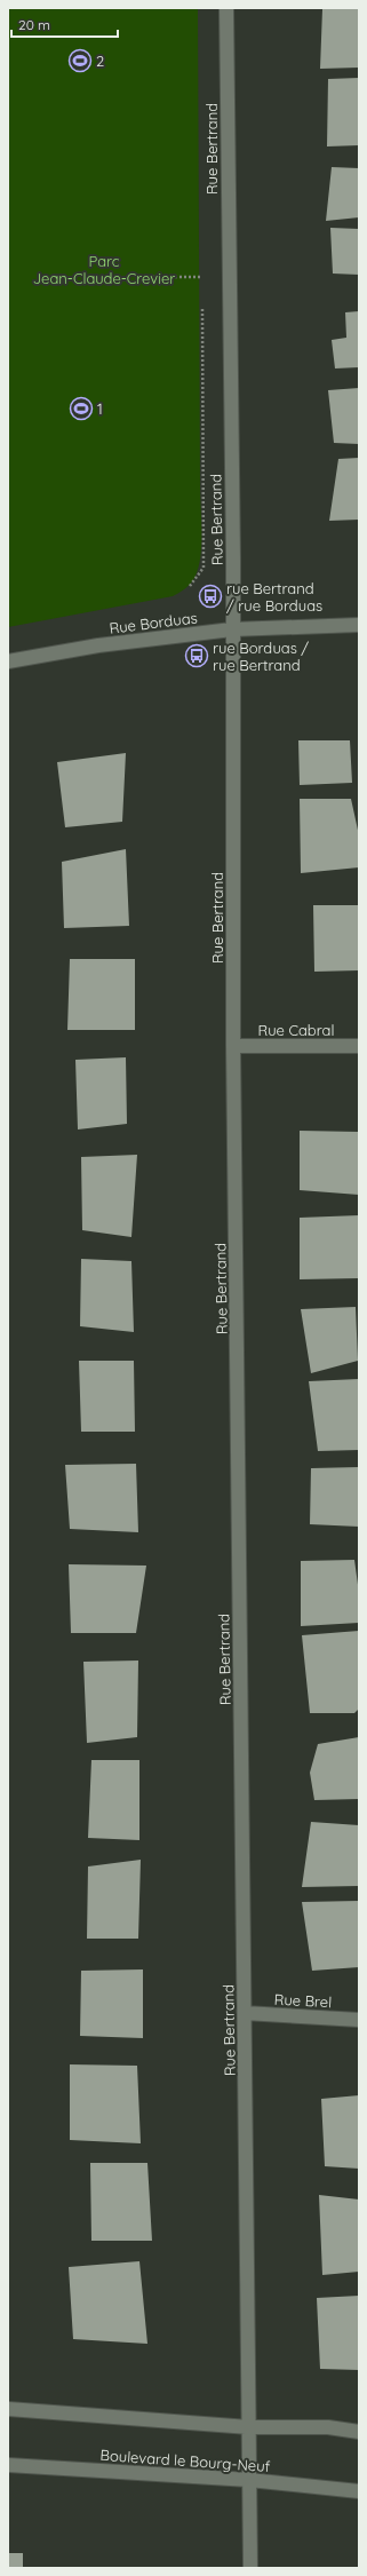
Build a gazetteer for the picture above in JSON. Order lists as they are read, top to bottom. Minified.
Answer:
{"streets":{"street":["Rue Bertrand","Rue Borduas","Rue Cabral","Rue Brel","Boulevard le Bourg-Neuf"]},"crossings":[["Rue Bertrand","Rue Borduas"],["Rue Bertrand","Rue Cabral"],["Rue Bertrand","Rue Brel"],["Rue Bertrand","Boulevard le Bourg-Neuf"]],"parks":["Parc Jean-Claude-Crevier"],"places":{"sports":["2","1"],"bus stop":["rue Bertrand / rue Borduas","rue Borduas / rue Bertrand"]},"scale_bar":"20 m"}
